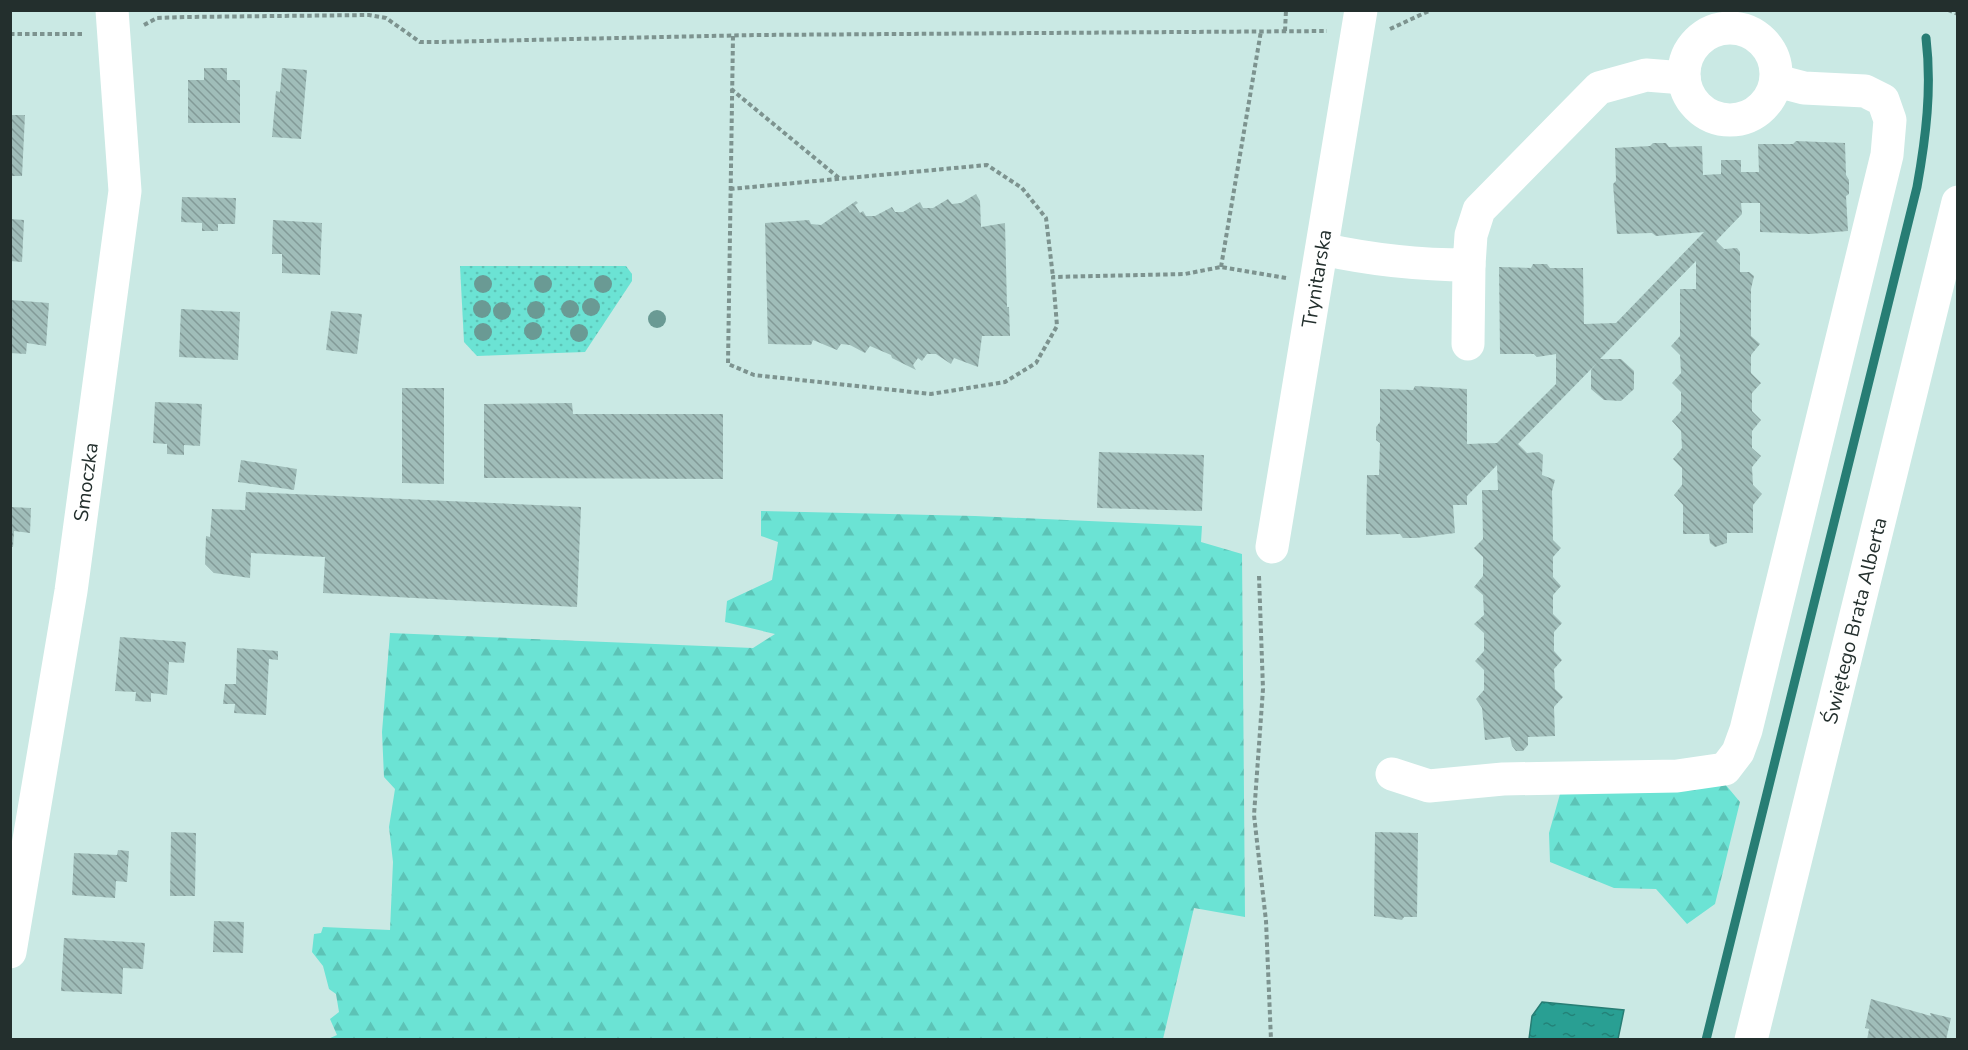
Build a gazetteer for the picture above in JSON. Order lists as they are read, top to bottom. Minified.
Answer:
{"streets":{"street":["Trynitarska","Smoczka","Świętego Brata Alberta"]}}
